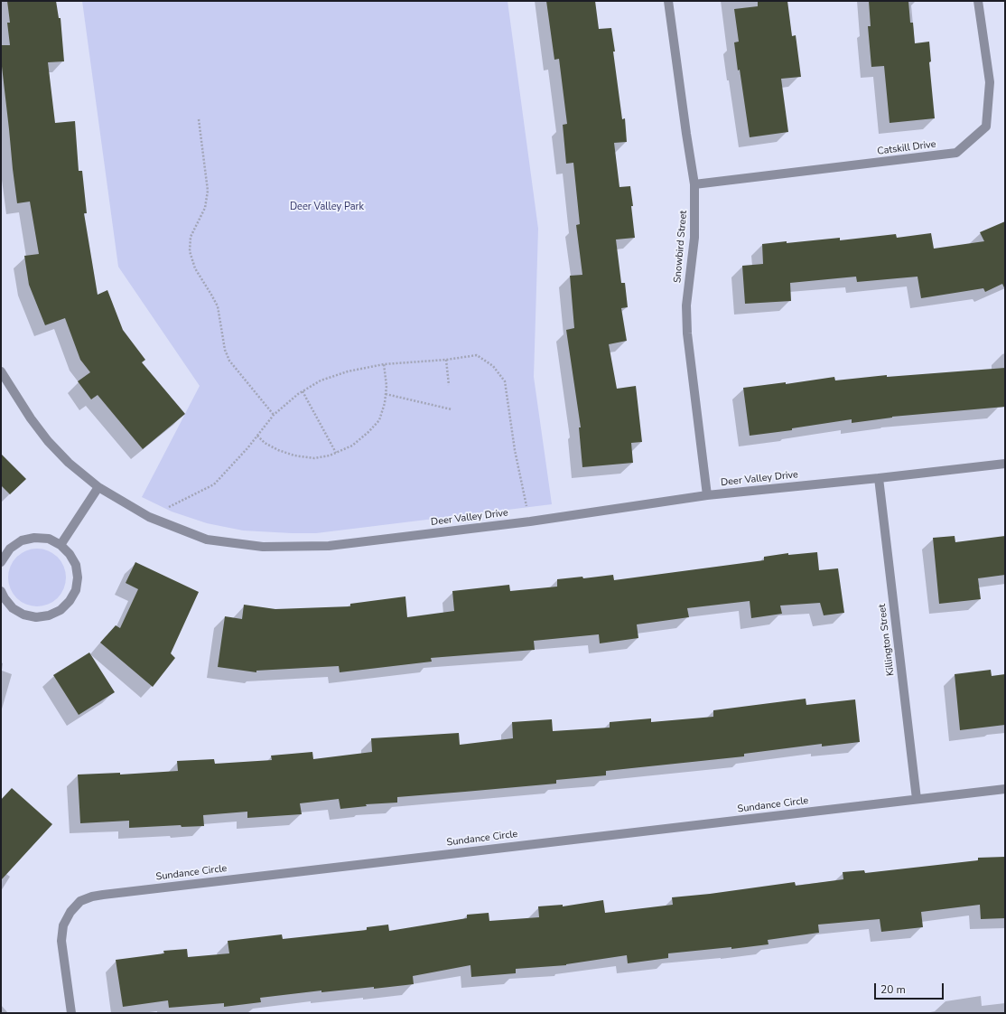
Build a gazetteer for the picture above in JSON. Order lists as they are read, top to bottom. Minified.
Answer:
{"streets":{"street":["Catskill Drive","Snowbird Street","Deer Valley Drive","Killington Street","Sundance Circle"]},"crossings":[["Catskill Drive","Snowbird Street"],["Snowbird Street","Deer Valley Drive"],["Deer Valley Drive","Killington Street"],["Killington Street","Sundance Circle"]],"parks":["Deer Valley Park"],"scale_bar":"20 m"}
